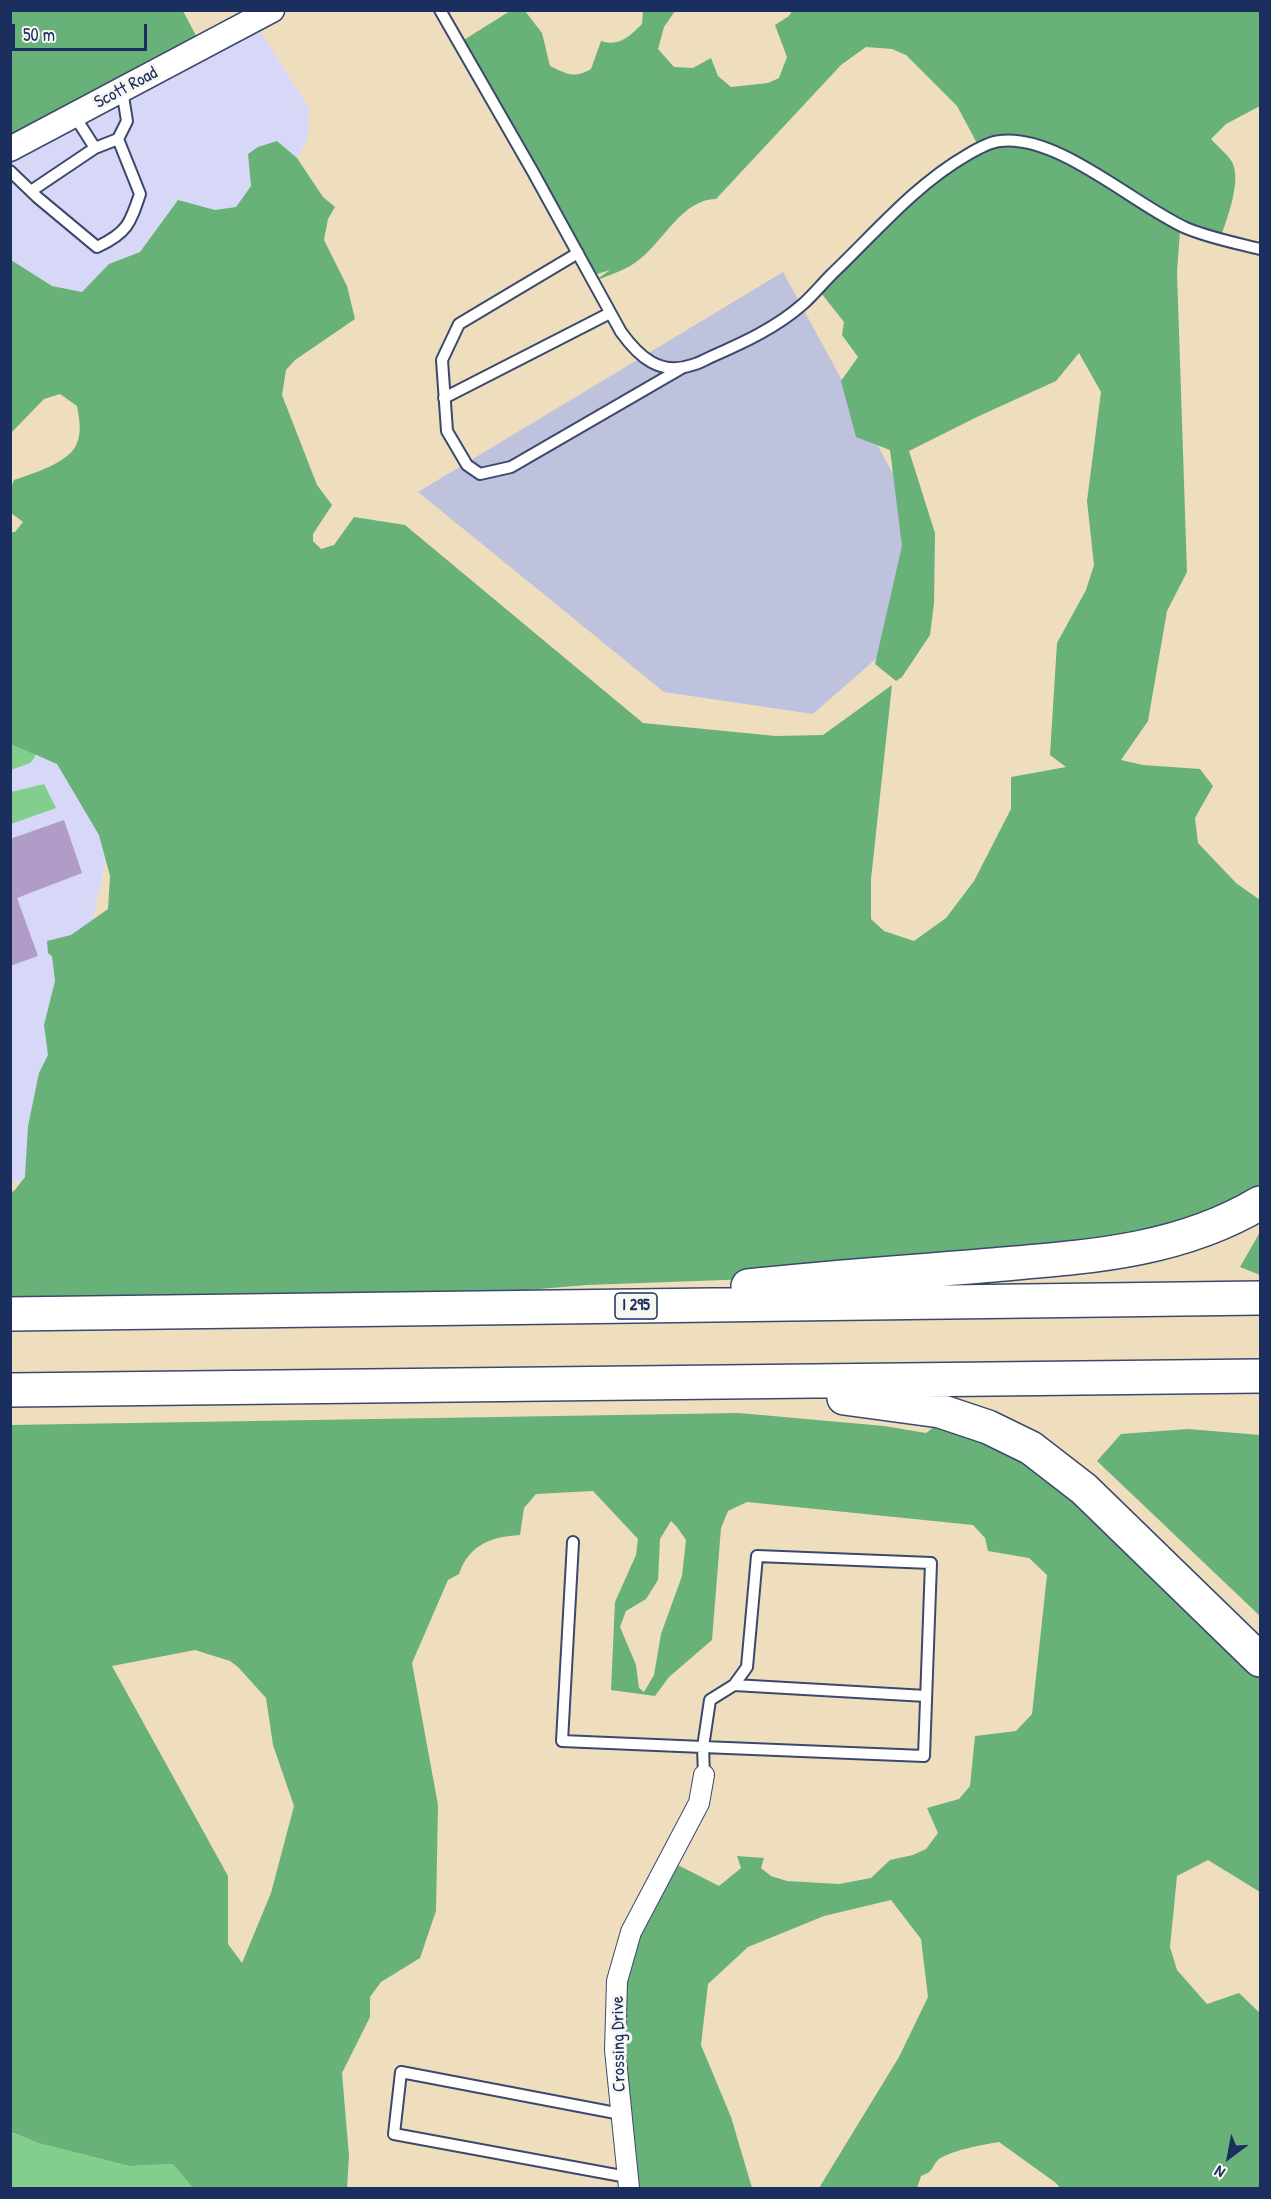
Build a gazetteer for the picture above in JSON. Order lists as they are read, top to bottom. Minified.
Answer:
{"streets":{"highway":["I 295"],"street":["Scott Road","Crossing Drive"]},"scale_bar":"50 m","north":"bottom left"}
